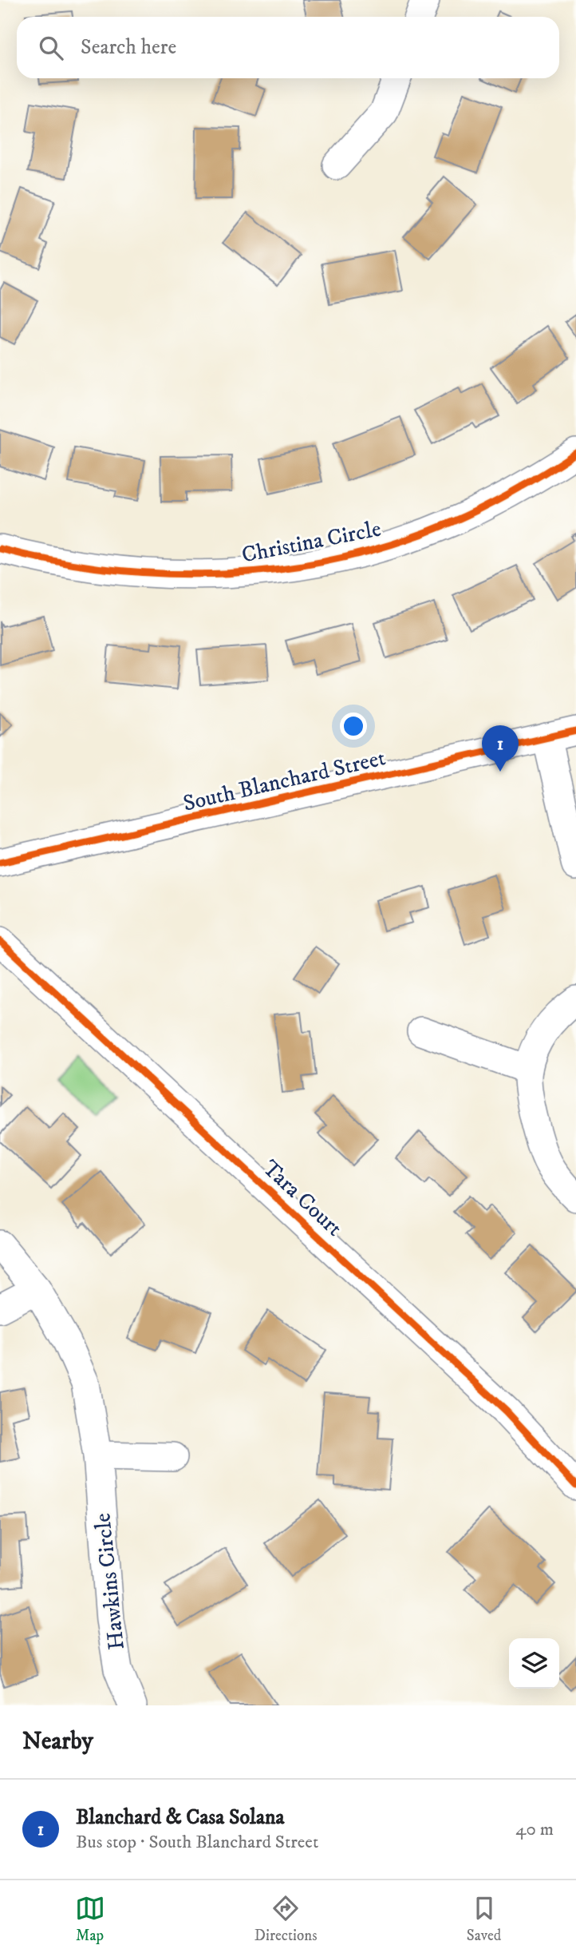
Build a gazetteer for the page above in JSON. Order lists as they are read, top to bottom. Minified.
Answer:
{"streets":{"street":["Christina Circle","South Blanchard Street","Tara Court","Hawkins Circle"]},"page":{"search":"Search here","pins":"1","heading":"Nearby","list":[{"mark":"1","name":"Blanchard & Casa Solana","note":"Bus stop · South Blanchard Street","value":"40 m"}],"nav":["Map","Directions","Saved"]}}
